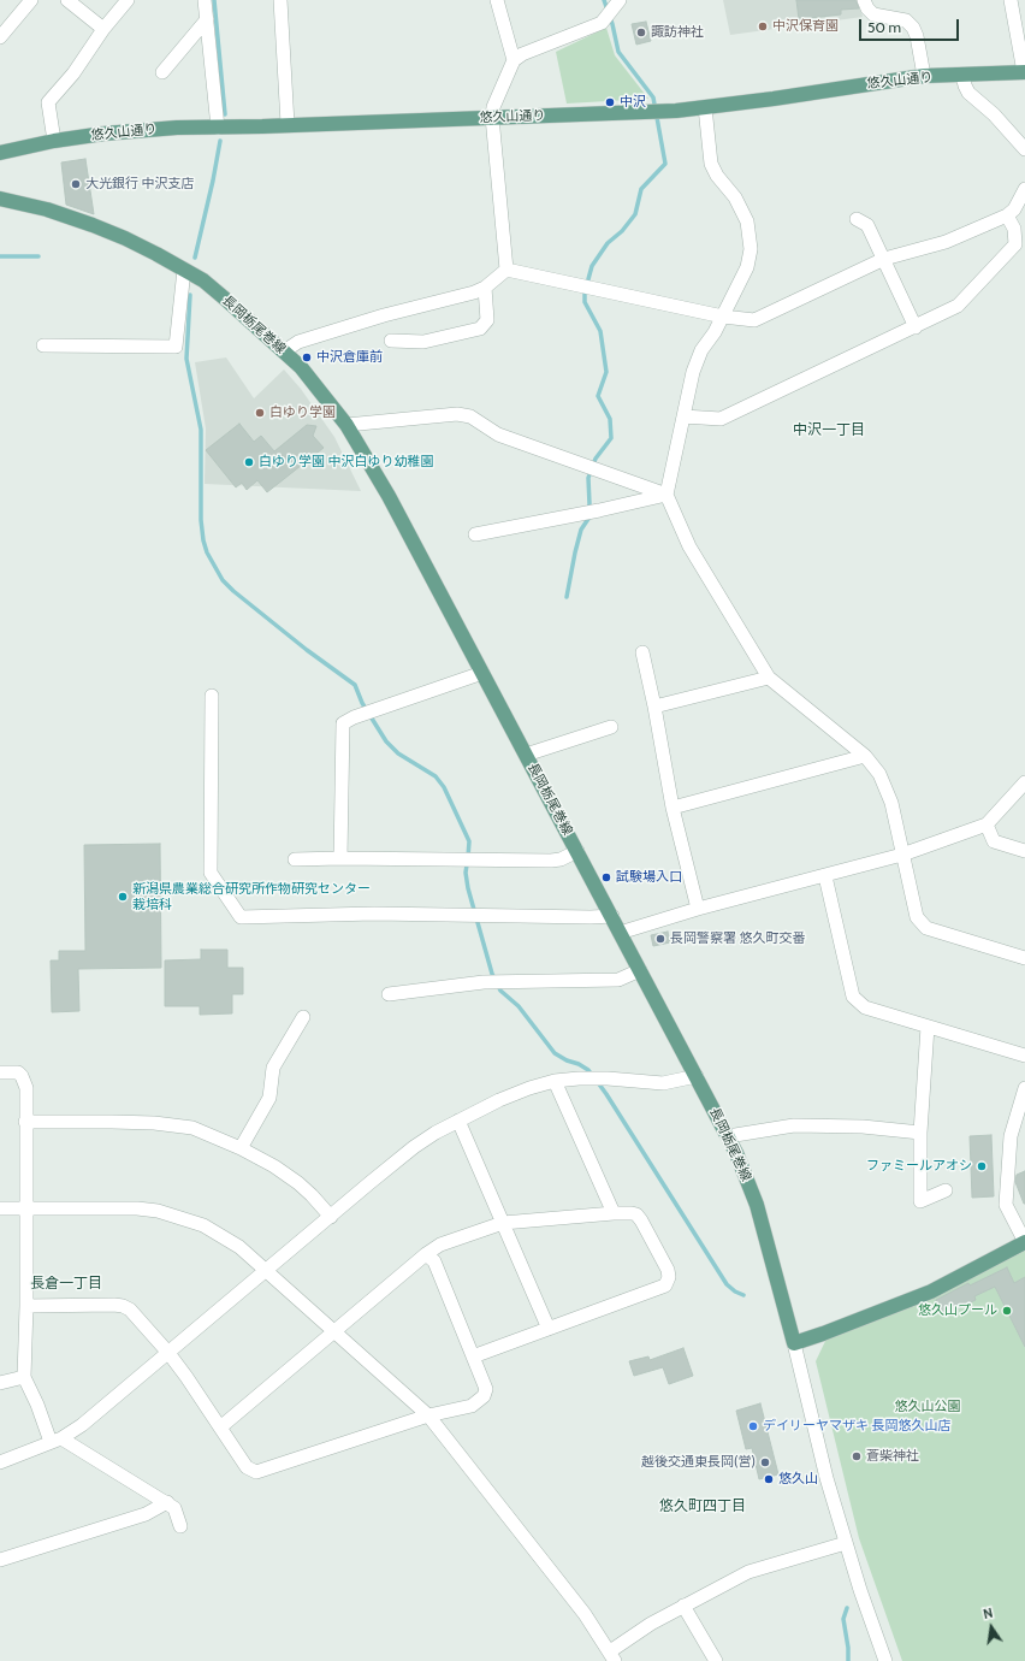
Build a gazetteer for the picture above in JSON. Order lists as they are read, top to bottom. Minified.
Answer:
{"streets":{"main road":["悠久山通り","長岡栃尾巻線"]},"districts":["中沢一丁目","長倉一丁目","悠久町四丁目"],"parks":["悠久山公園"],"places":["中沢保育園","諏訪神社","中沢","大光銀行 中沢支店","中沢倉庫前","白ゆり学園","白ゆり学園 中沢白ゆり幼稚園","試験場入口","新潟県農業総合研究所作物研究センター 栽培科","長岡警察署 悠久町交番","ファミールアオシ","悠久山プール","デイリーヤマザキ 長岡悠久山店","蒼柴神社","越後交通東長岡(営)","悠久山"],"scale_bar":"50 m","north":"top"}
